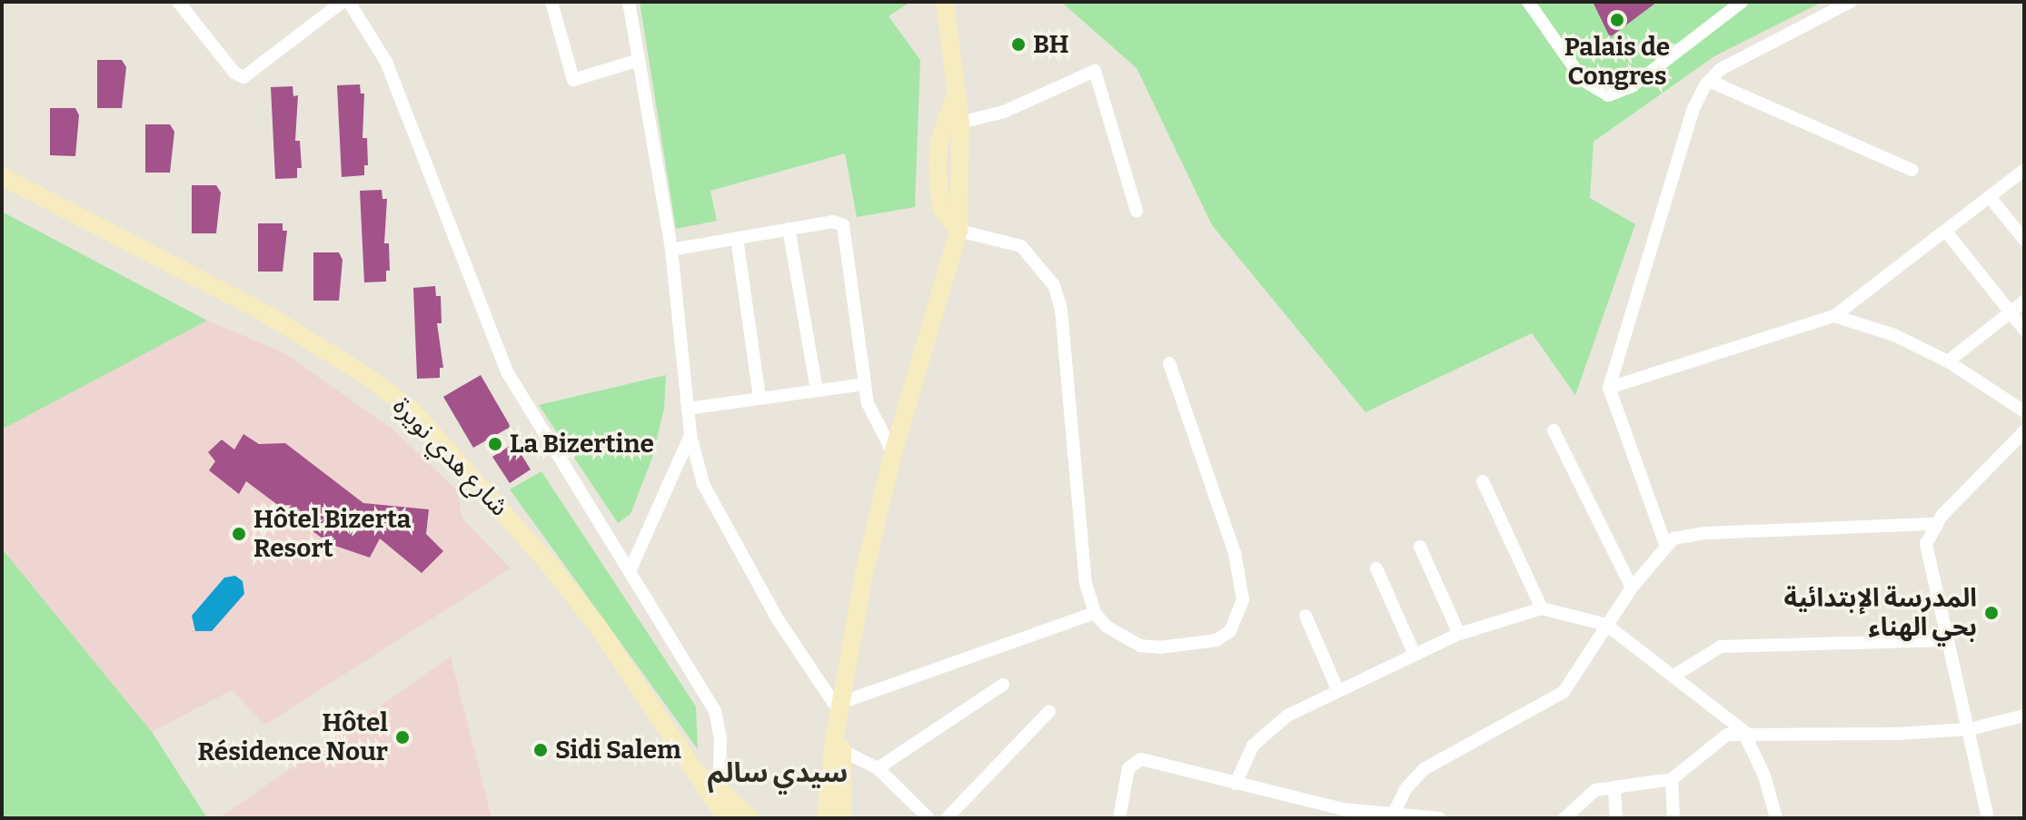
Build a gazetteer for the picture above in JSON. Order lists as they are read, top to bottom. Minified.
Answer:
{"streets":{"main road":["شارع هدي نويرة"]},"districts":["سيدي سالم"],"places":["Palais de Congres","BH","La Bizertine","Hôtel Bizerta Resort","المدرسة الإبتدائية بحي الهناء","Hôtel Résidence Nour","Sidi Salem"]}
